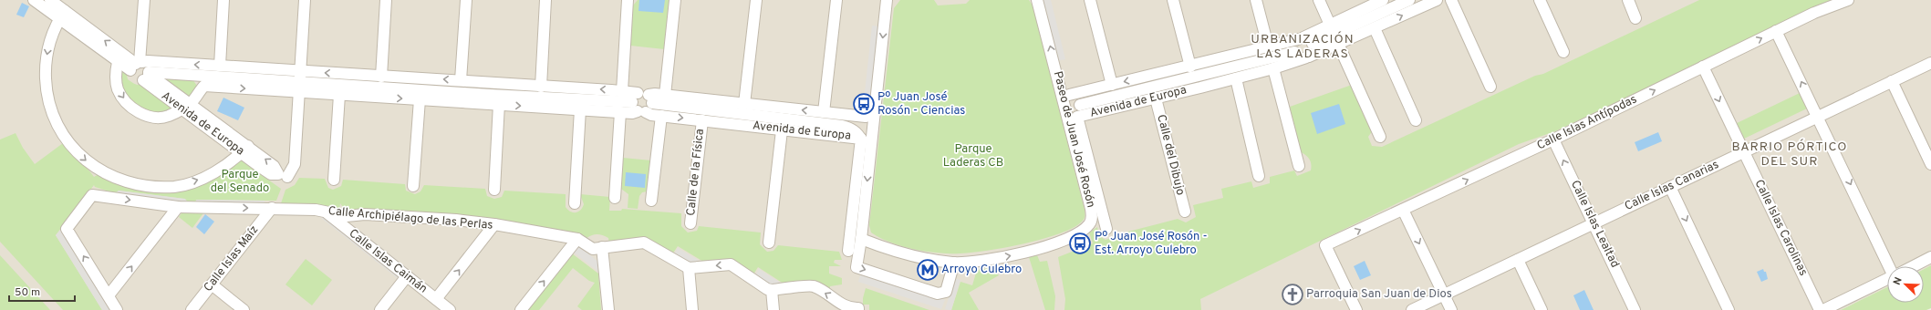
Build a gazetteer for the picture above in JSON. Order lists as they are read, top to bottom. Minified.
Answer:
{"streets":{"street":["Avenida de Europa","Calle Islas Antípodas","Paseo de Juan José Rosón","Calle del Dibujo","Calle de la Física","Calle Islas Canarias","Calle Archipiélago de las Perlas","Calle Islas Lealtad","Calle Islas Carolinas","Calle Islas Maíz","Calle Islas Caimán"]},"crossings":[["Avenida de Europa","Paseo de Juan José Rosón"],["Avenida de Europa","Calle del Dibujo"],["Avenida de Europa","Calle de la Física"],["Calle Islas Antípodas","Calle Islas Lealtad"],["Calle Islas Antípodas","Calle Islas Carolinas"],["Calle Islas Canarias","Calle Islas Lealtad"],["Calle Islas Canarias","Calle Islas Carolinas"],["Calle Archipiélago de las Perlas","Calle Islas Maíz"],["Calle Archipiélago de las Perlas","Calle Islas Caimán"]],"one_way":["Calle Islas Antípodas","Calle Islas Lealtad"],"districts":["URBANIZACIÓN LAS LADERAS","BARRIO PÓRTICO DEL SUR"],"parks":["Parque Laderas CB","Parque del Senado"],"places":{"bus stop":["Pº Juan José Rosón - Ciencias","Pº Juan José Rosón - Est. Arroyo Culebro"],"metro station":["Arroyo Culebro"],"church":["Parroquia San Juan de Dios"]},"scale_bar":"50 m","north":"top left"}
